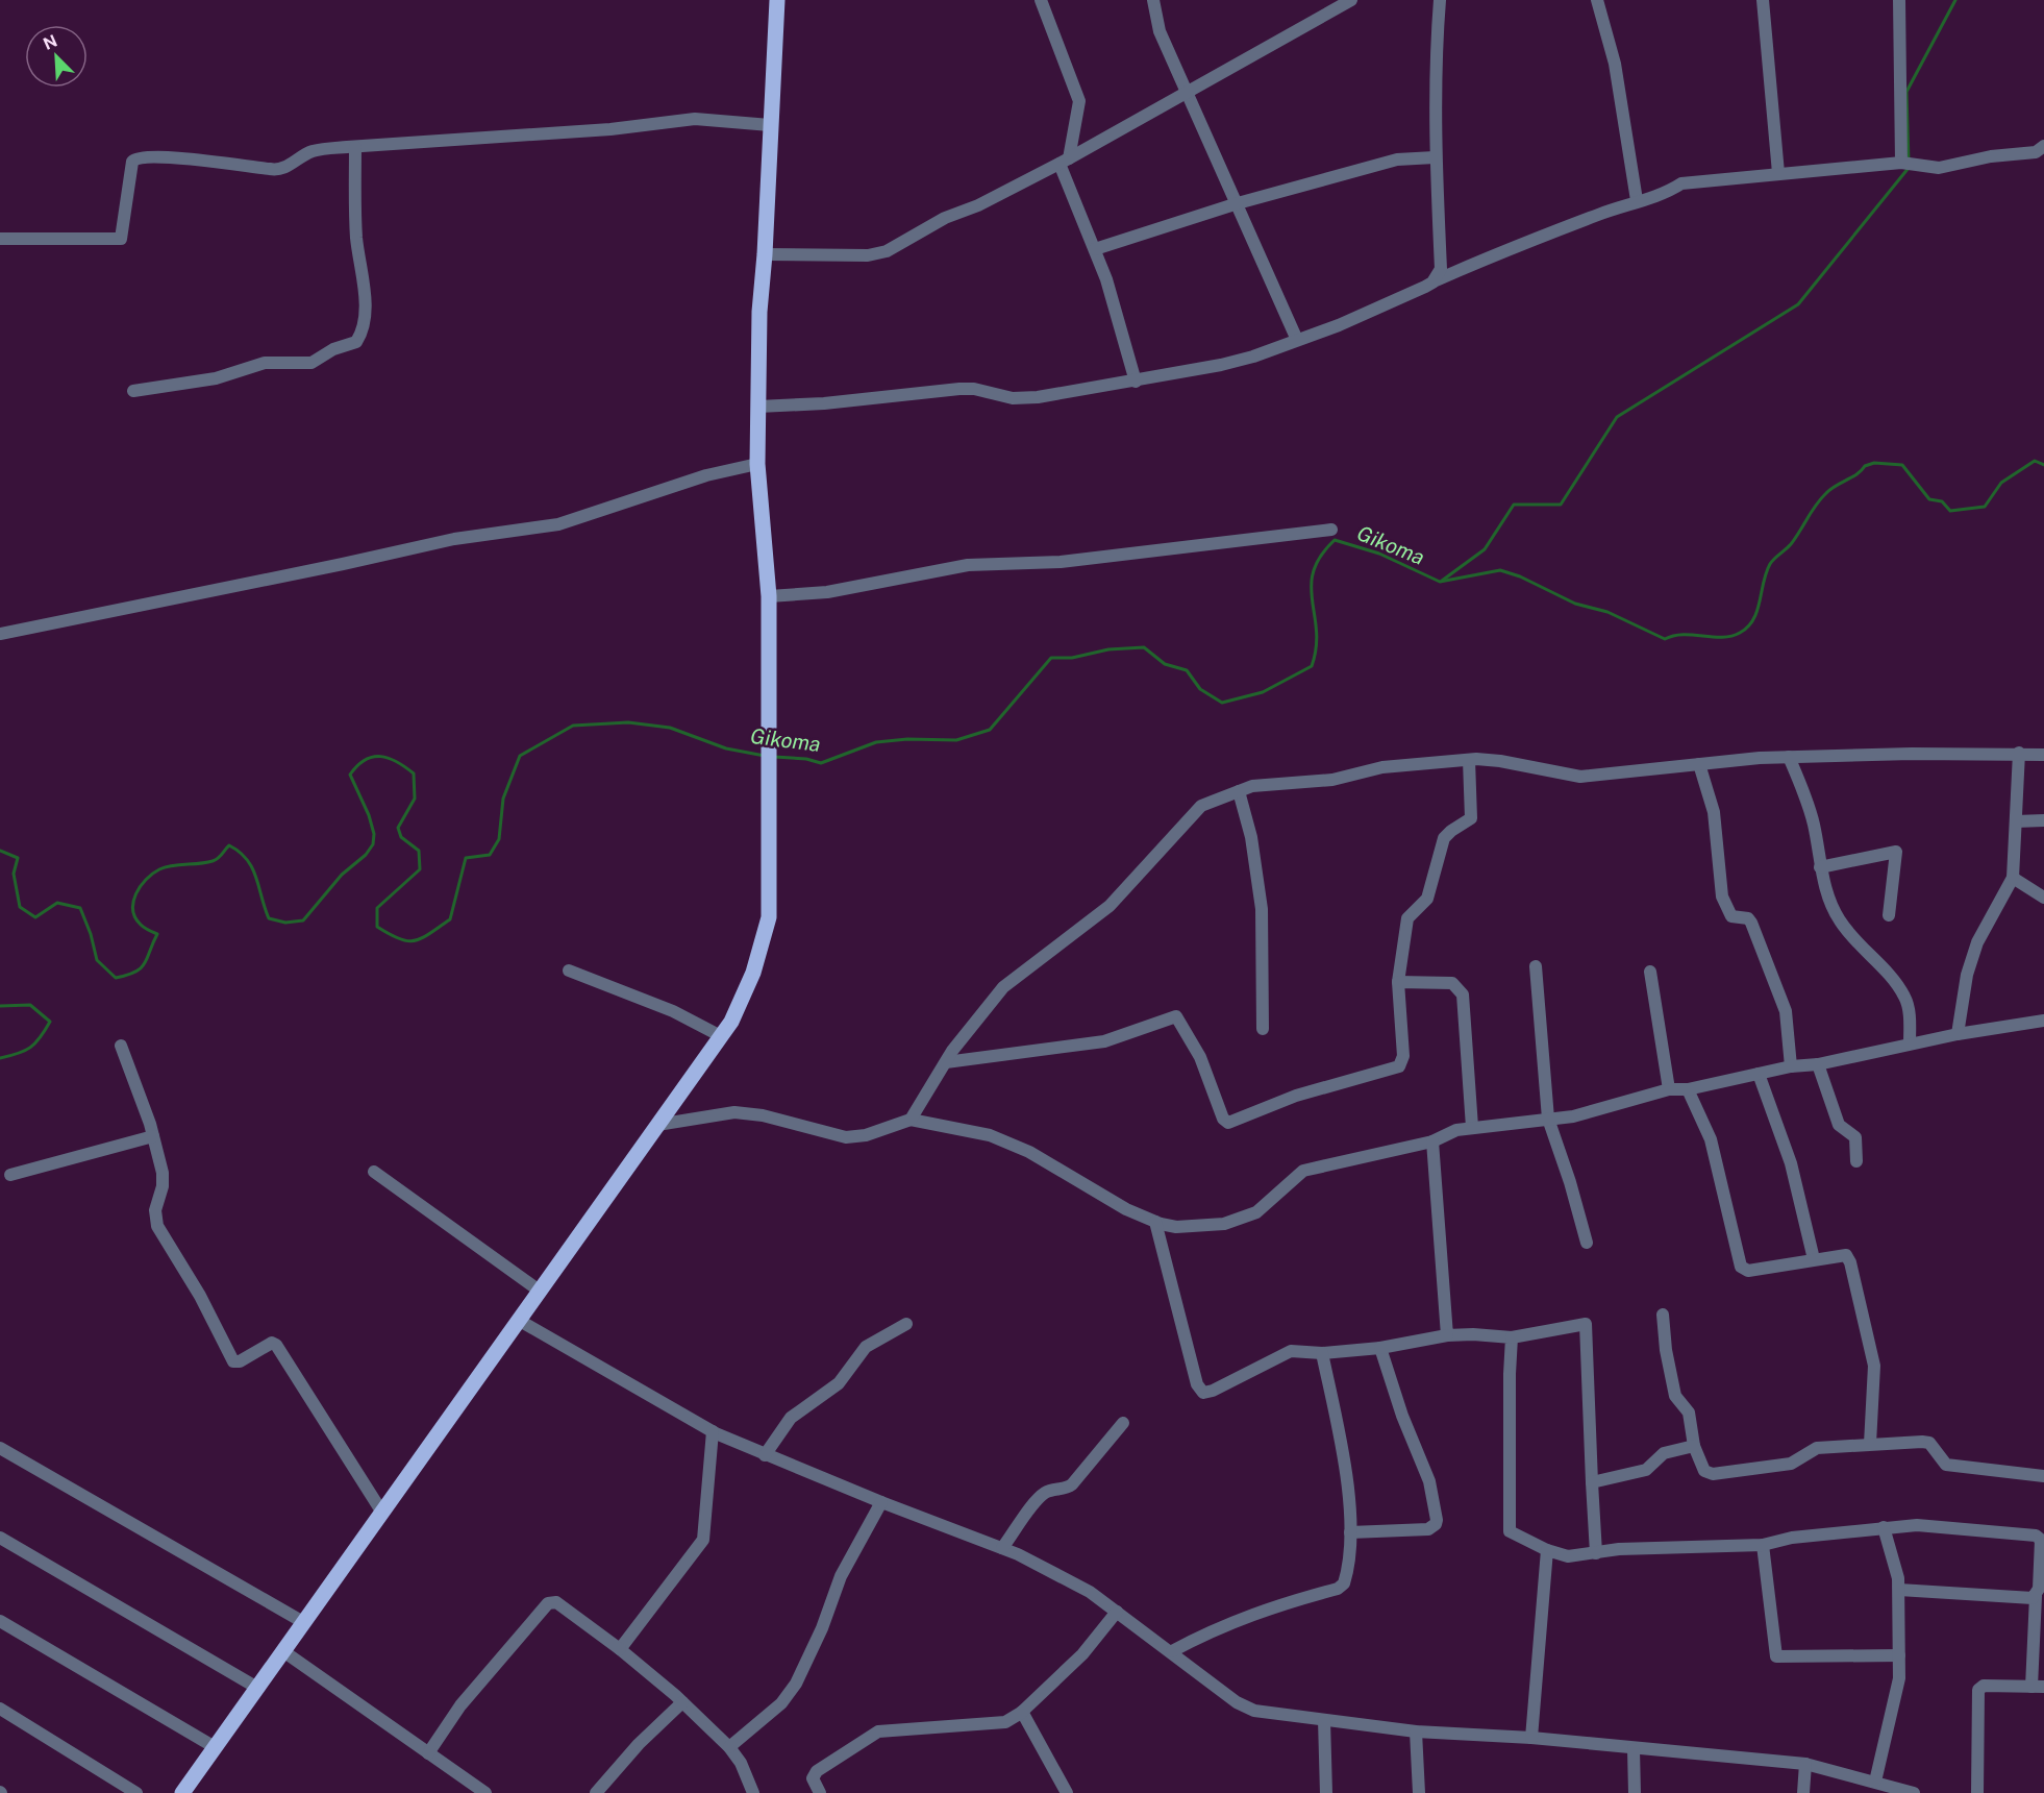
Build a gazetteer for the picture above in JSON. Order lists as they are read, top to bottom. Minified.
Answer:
{"water":["Gikoma"],"north":"top left"}
